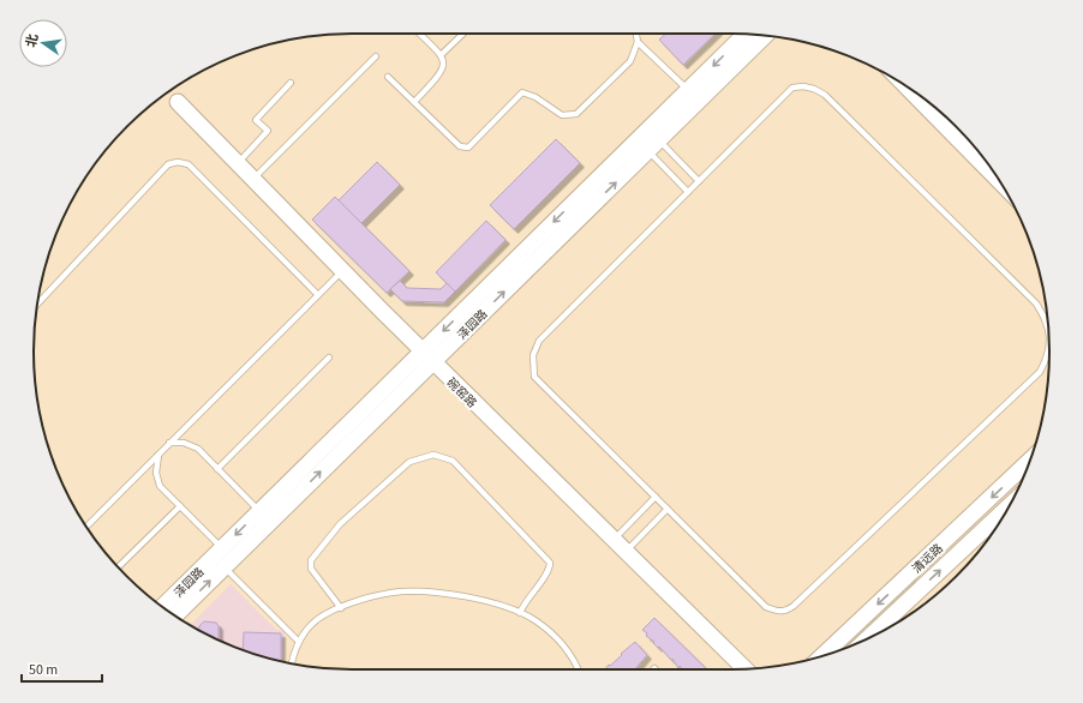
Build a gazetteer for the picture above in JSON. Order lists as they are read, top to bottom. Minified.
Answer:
{"streets":{"street":["泽园路","碗窑路","清远路"]},"crossings":[["泽园路","碗窑路"]],"scale_bar":"50 m","north":"left"}
